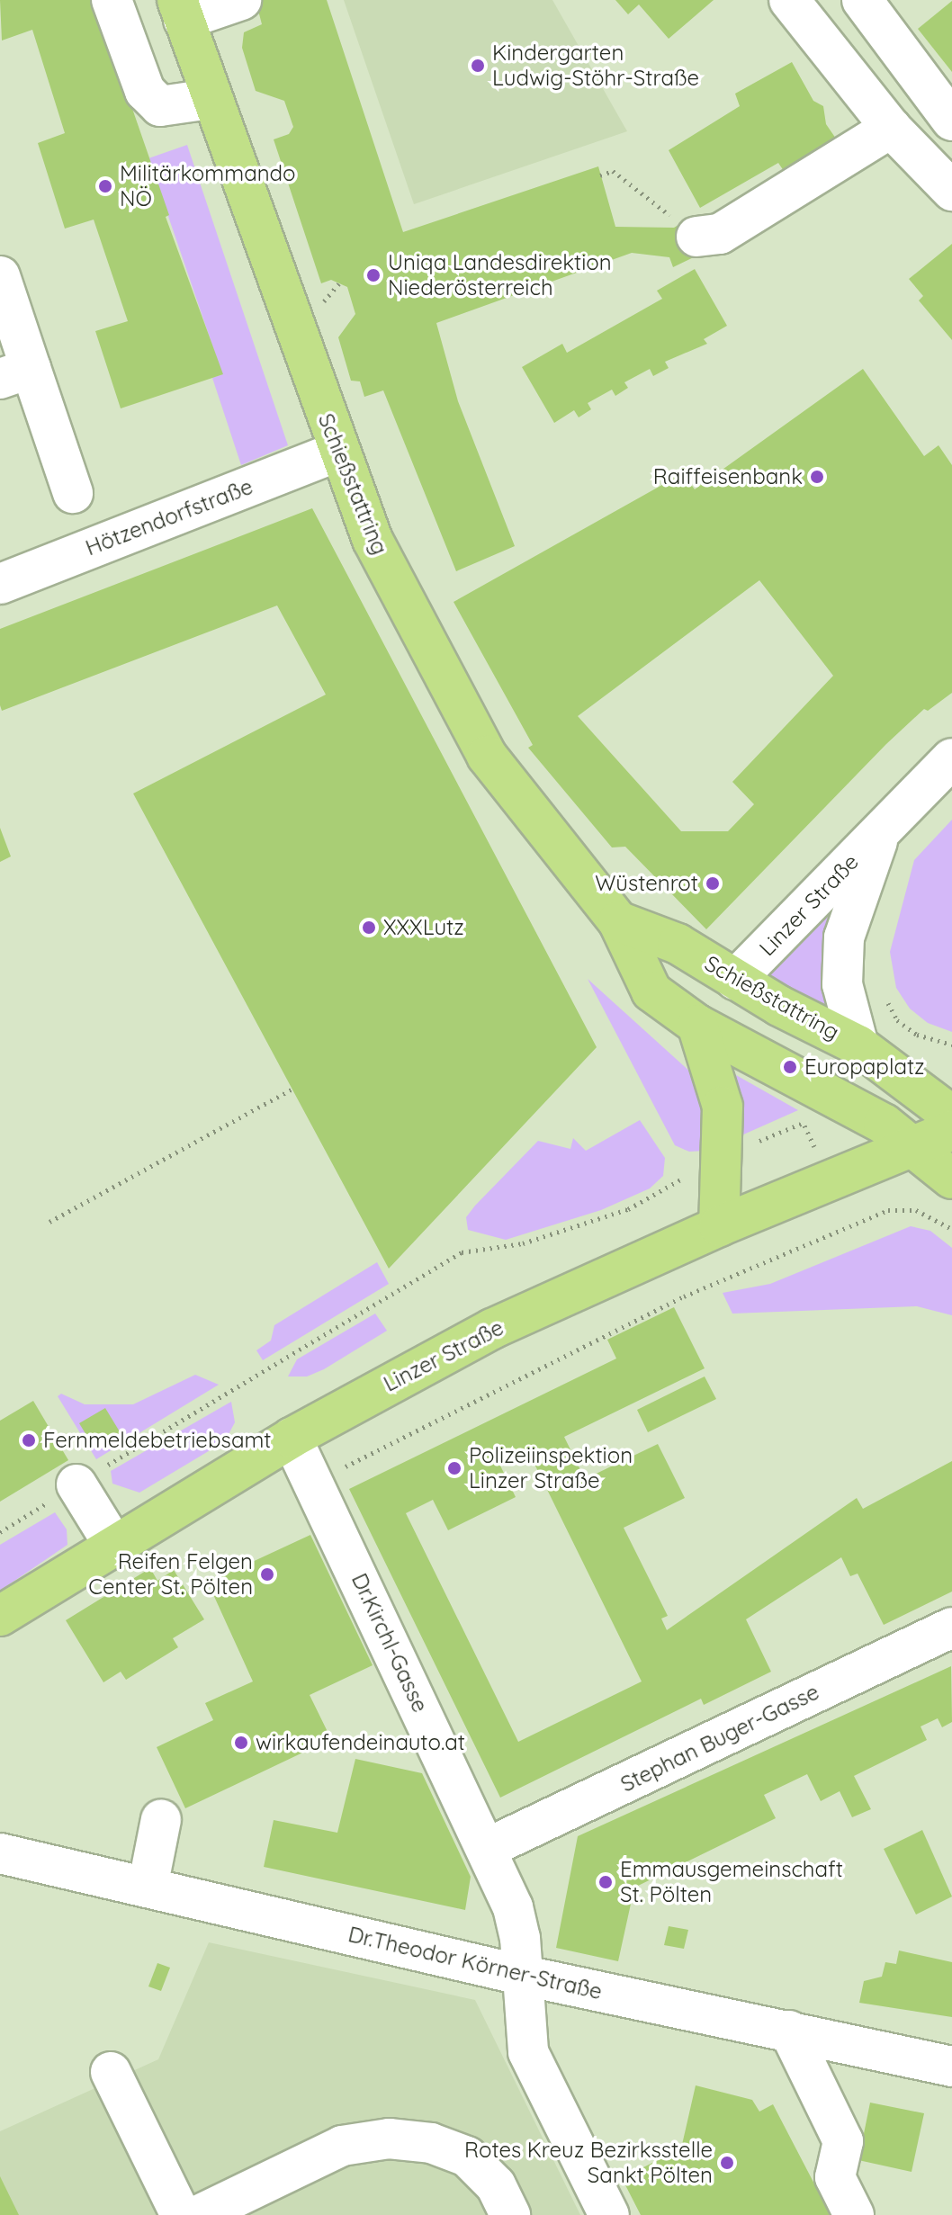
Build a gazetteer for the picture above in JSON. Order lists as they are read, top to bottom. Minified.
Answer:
{"streets":{"main road":["Schießstattring","Linzer Straße"],"street":["Hötzendorfstraße","Dr.Kirchl-Gasse","Stephan Buger-Gasse","Dr.Theodor Körner-Straße"]},"crossings":[["Schießstattring","Hötzendorfstraße"],["Schießstattring","Linzer Straße"],["Linzer Straße","Dr.Kirchl-Gasse"],["Dr.Kirchl-Gasse","Stephan Buger-Gasse"],["Dr.Kirchl-Gasse","Dr.Theodor Körner-Straße"]],"places":["Kindergarten Ludwig-Stöhr-Straße","Militärkommando NÖ","Uniqa Landesdirektion Niederösterreich","Raiffeisenbank","Wüstenrot","XXXLutz","Europaplatz","Fernmeldebetriebsamt","Polizeiinspektion Linzer Straße","Reifen Felgen Center St. Pölten","wirkaufendeinauto.at","Emmausgemeinschaft St. Pölten","Rotes Kreuz Bezirksstelle Sankt Pölten"]}
